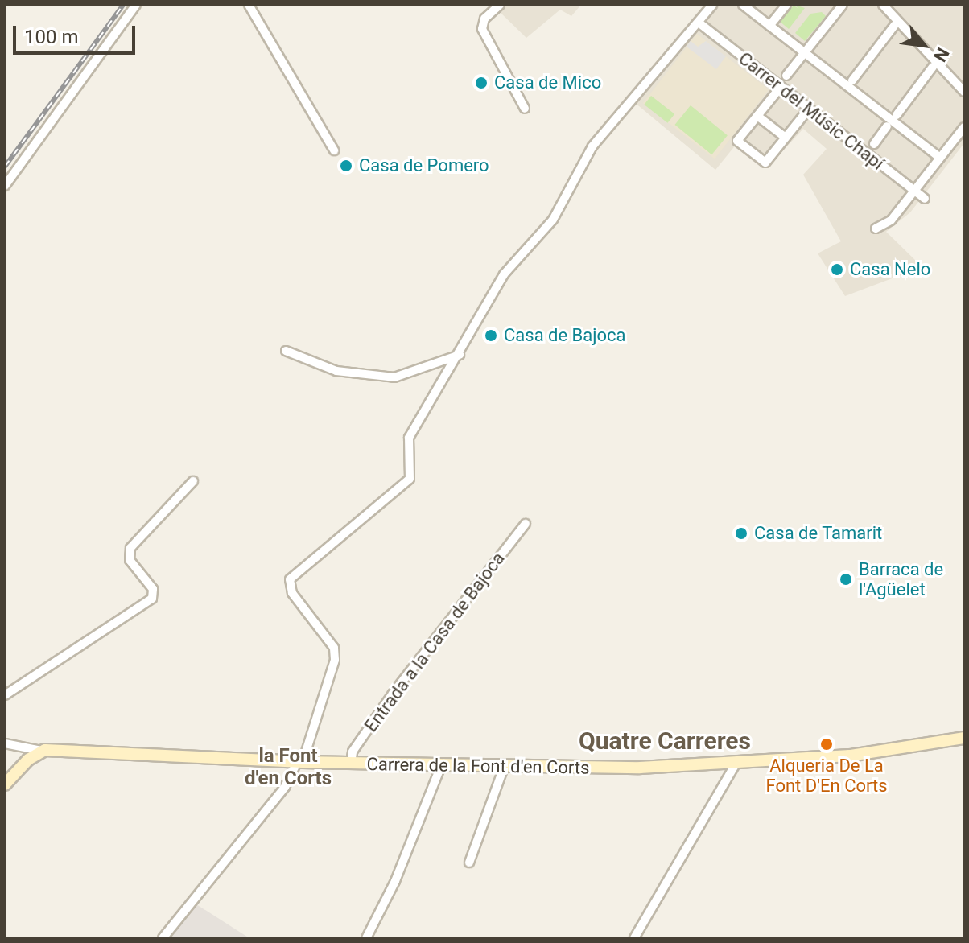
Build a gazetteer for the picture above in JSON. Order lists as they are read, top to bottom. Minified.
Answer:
{"streets":{"street":["Carrer del Músic Chapí","Entrada a la Casa de Bajoca","Carrera de la Font d'en Corts"]},"crossings":[["Entrada a la Casa de Bajoca","Carrera de la Font d'en Corts"]],"districts":["Quatre Carreres","la Font d'en Corts"],"places":["Casa de Mico","Casa de Pomero","Casa Nelo","Casa de Bajoca","Casa de Tamarit","Barraca de l'Agüelet","Alqueria De La Font D'En Corts"],"scale_bar":"100 m","north":"bottom right"}
